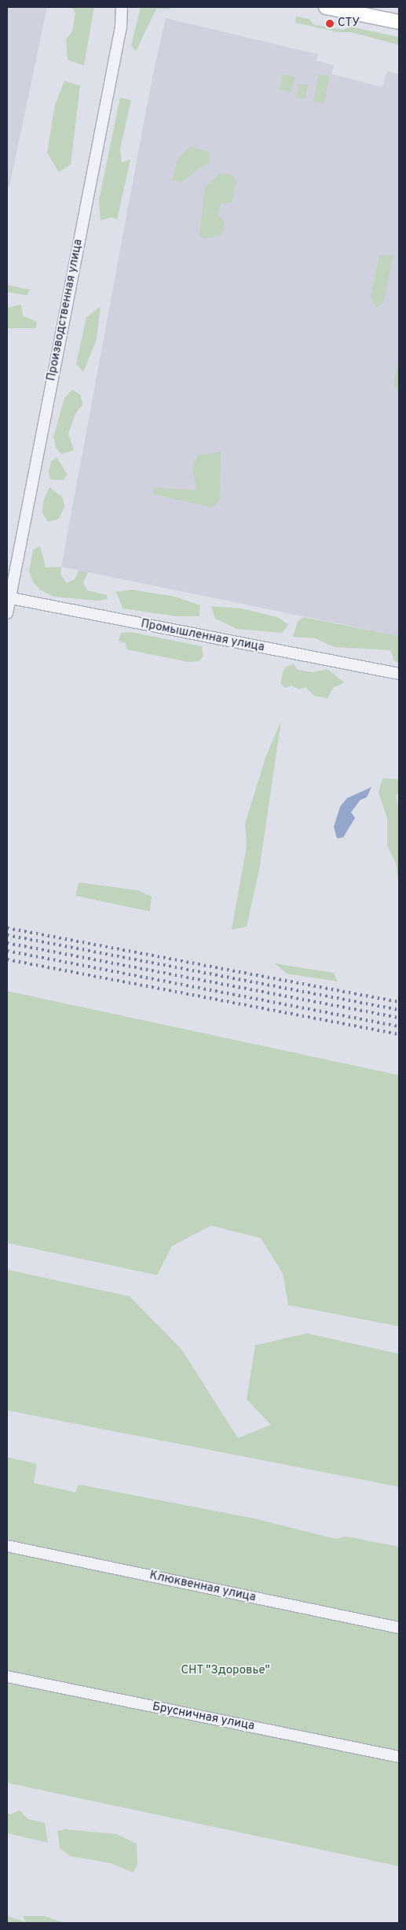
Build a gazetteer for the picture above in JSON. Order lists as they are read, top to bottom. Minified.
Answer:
{"streets":{"street":["Производственная улица","Промышленная улица","Клюквенная улица","Брусничная улица"]},"crossings":[["Производственная улица","Промышленная улица"]],"parks":["СНТ \"Здоровье\""],"places":["СТУ"]}
